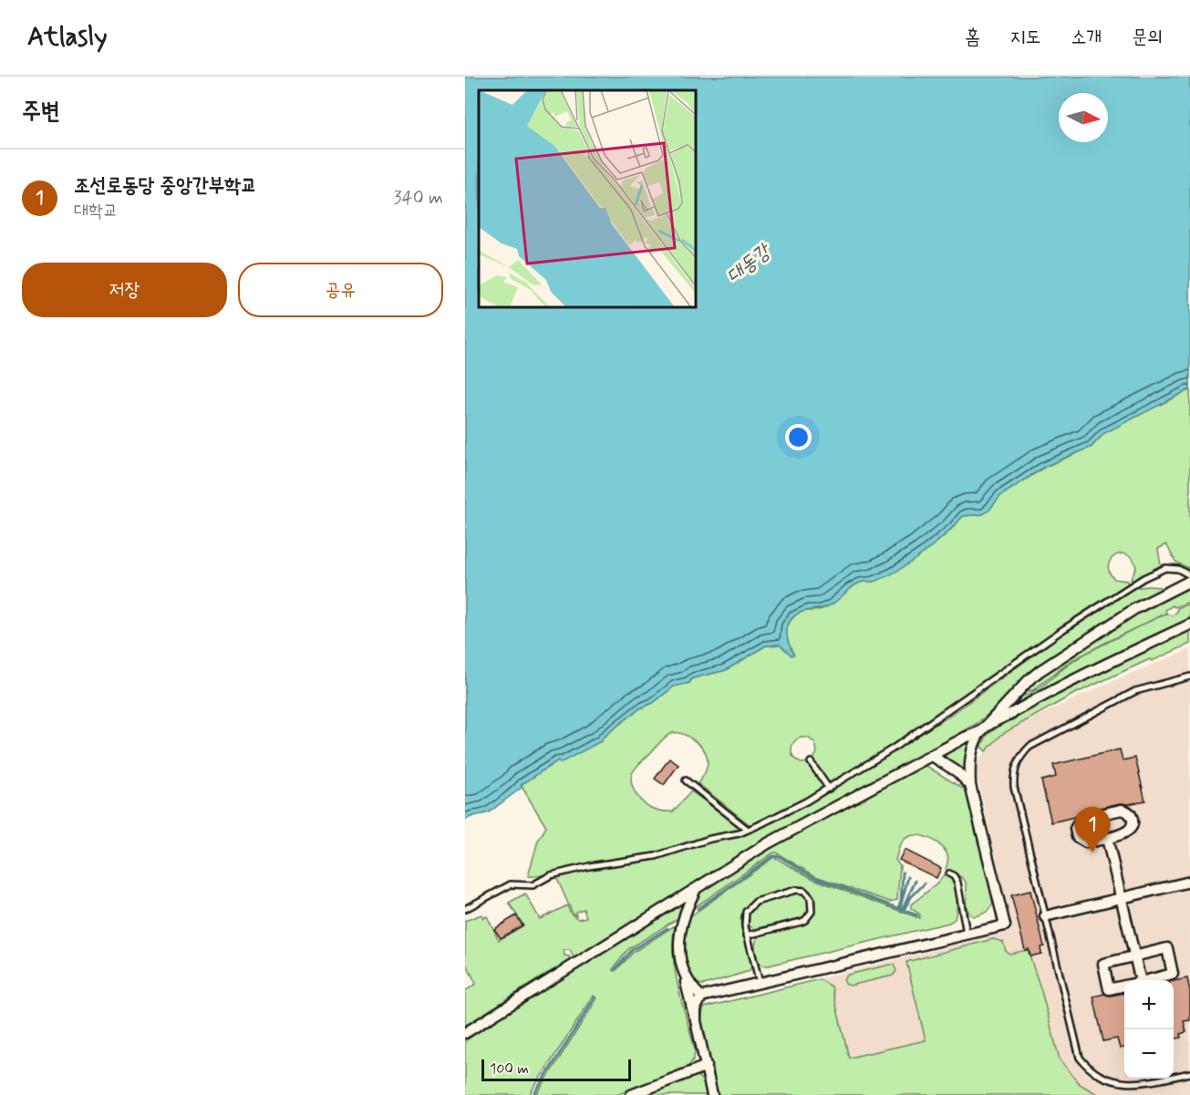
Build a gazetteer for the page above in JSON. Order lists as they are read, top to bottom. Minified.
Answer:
{"water":["대동강"],"scale_bar":"100 m","north":"right","page":{"header":"Atlasly","nav":["홈","지도","소개","문의"],"heading":"주변","list":[{"mark":"1","name":"조선로동당 중앙간부학교","note":"대학교","value":"340 m"}],"buttons":["저장","공유"],"pins":"1","map_buttons":["+","−"],"scale":"100 m"}}
